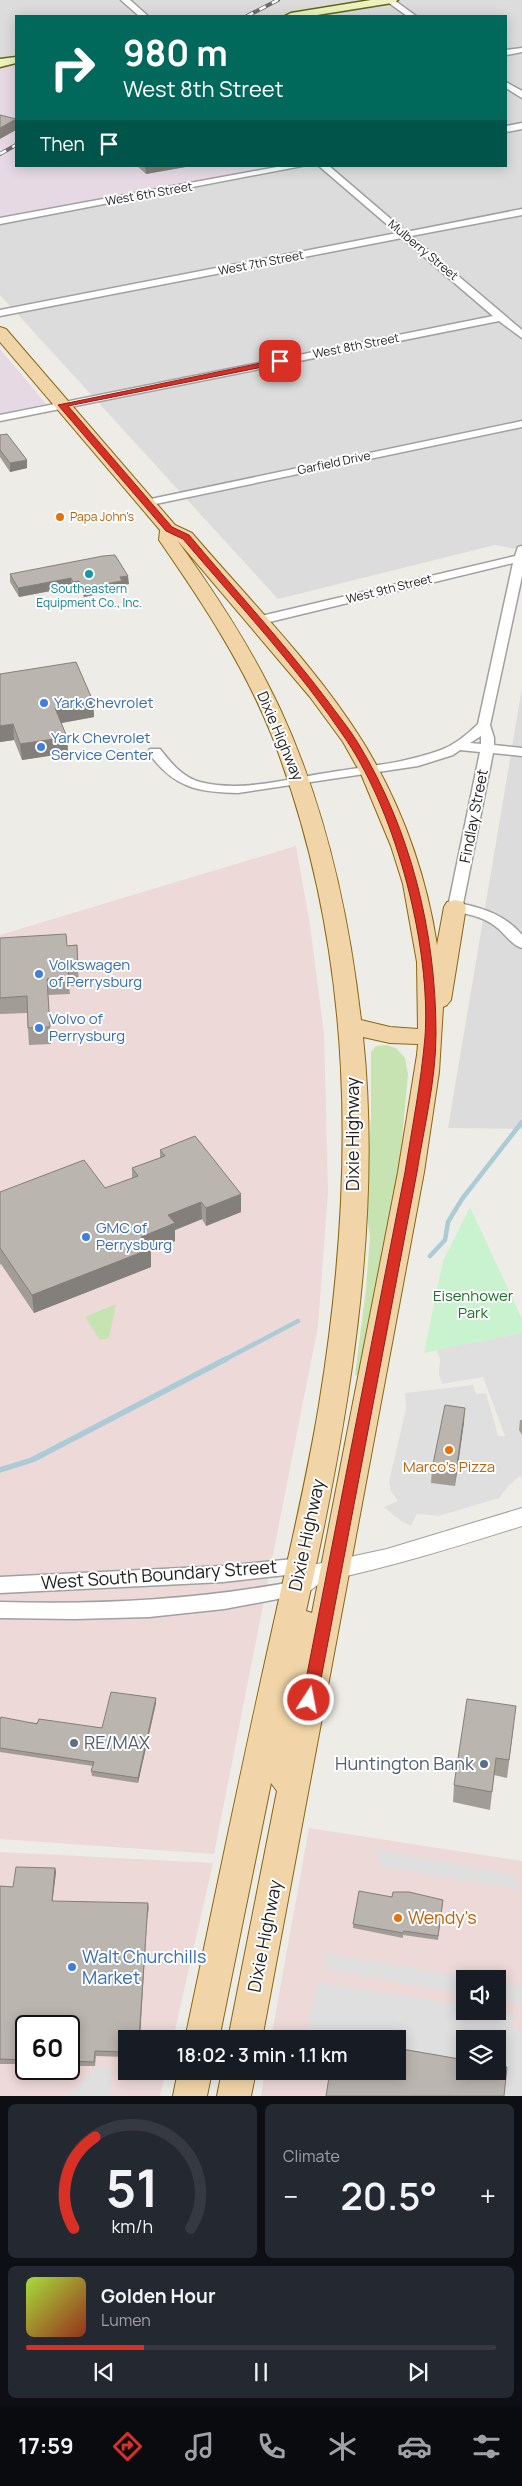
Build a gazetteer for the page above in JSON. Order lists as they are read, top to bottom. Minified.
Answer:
{"streets":{"main road":["Dixie Highway"],"street":["West 6th Street","Mulberry Street","West 7th Street","West 8th Street","Garfield Drive","West 9th Street","Findlay Street","West South Boundary Street"]},"crossings":[["Mulberry Street","West 7th Street"],["Mulberry Street","West 8th Street"],["West 8th Street","Dixie Highway"],["Garfield Drive","Dixie Highway"],["West 9th Street","Dixie Highway"],["West 9th Street","Findlay Street"],["Dixie Highway","West South Boundary Street"]],"parks":["Eisenhower Park"],"places":["Papa John's","Southeastern Equipment Co., Inc.","Yark Chevrolet","Yark Chevrolet Service Center","Volkswagen of Perrysburg","Volvo of Perrysburg","GMC of Perrysburg","Marco's Pizza","RE/MAX","Huntington Bank","Wendy's","Walt Churchills Market"],"page":{"turn":["980 m","West 8th Street"],"then":"Then","limit":"60","trip":"18:02 · 3 min · 1.1 km","tile":"Climate","heat":["−","20.5°","+"],"song":["Golden Hour","Lumen"],"tabs":"17:59","gauge":["51","km/h"]}}
